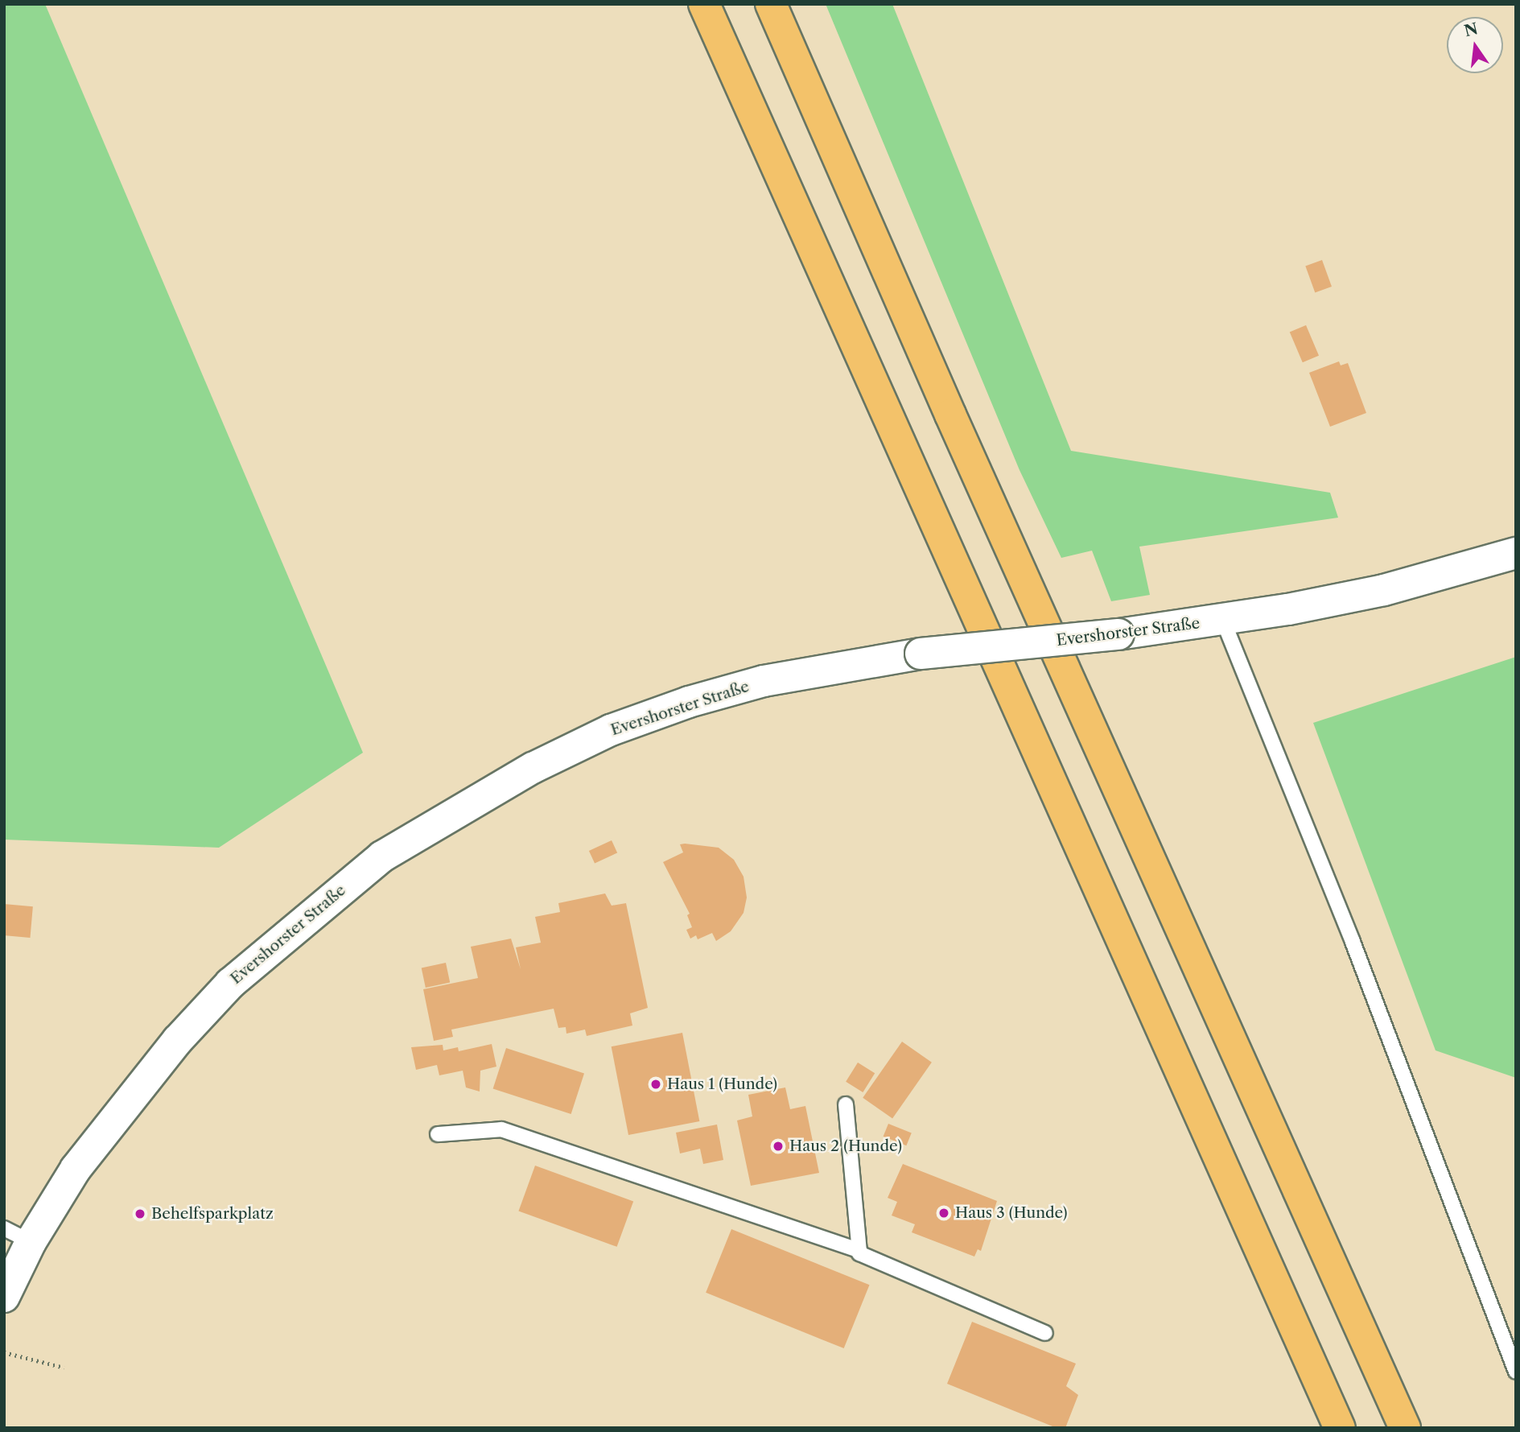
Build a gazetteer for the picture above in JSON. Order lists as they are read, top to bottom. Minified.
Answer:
{"streets":{"street":["Evershorster Straße"]},"places":["Haus 1 (Hunde)","Haus 2 (Hunde)","Haus 3 (Hunde)","Behelfsparkplatz"],"north":"top"}
